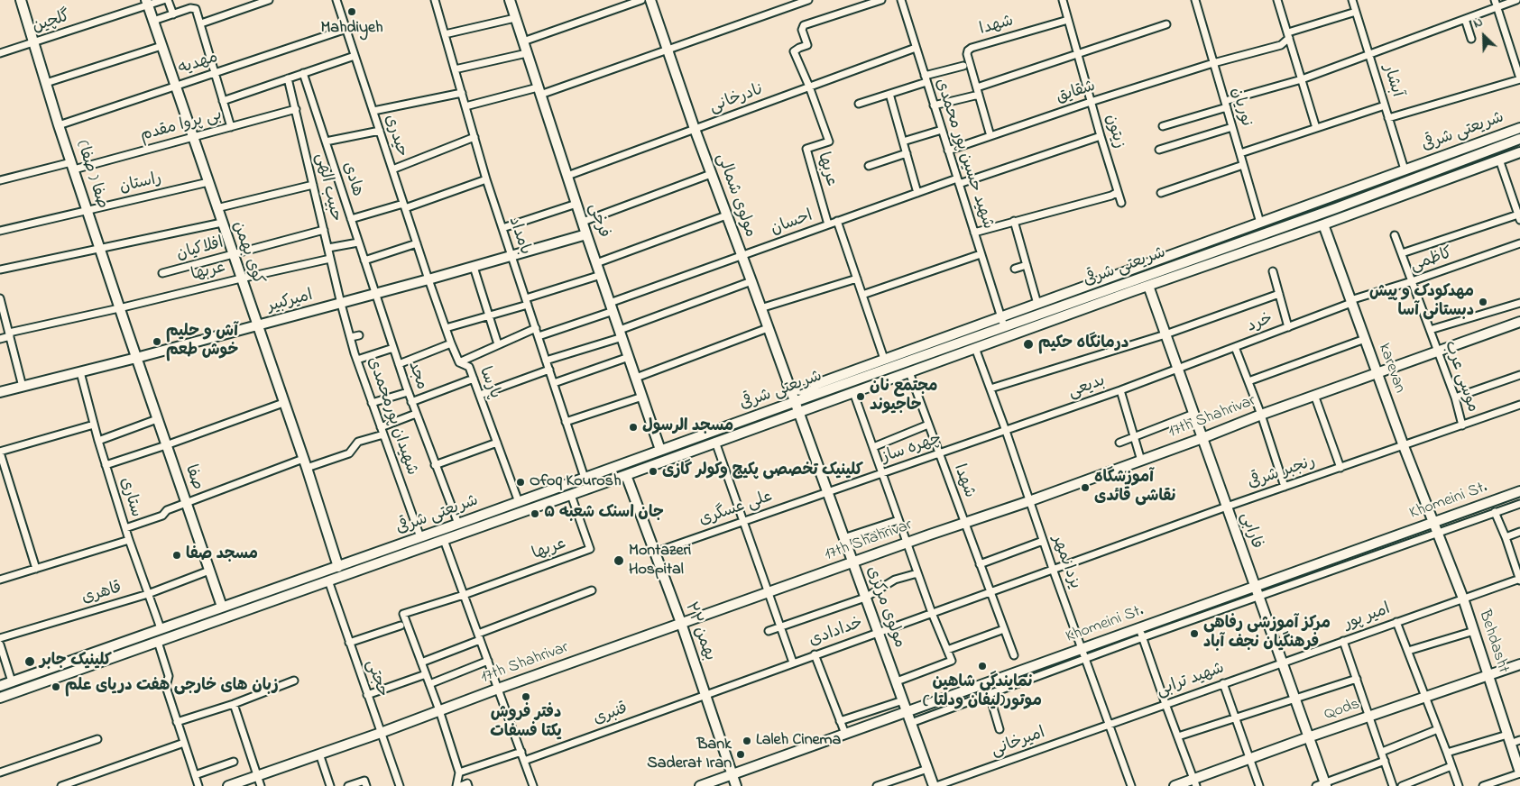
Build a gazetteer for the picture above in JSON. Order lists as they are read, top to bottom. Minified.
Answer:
{"streets":{"street":["گلچین","شهدا","مهدیه","آبشار","شقایق","نادرخانی","نوریان","بی پروا مقدم","زیتون","شریعتی شرقی","حیدری","شهید حسین پور محمدی","عربها","صفا ( صفا)","هادی","راستان","حبیب الهی","مولوی شمالی","فرخی","احسان","بامداد","افلاکیان","کوی بهمن","کاظمی","امیرکبیر","خرد","karevan","مجد","موسی عرب","پارسا","بدیعی","شهیدان پورمحمدی","17th Shahrivar","چهره ساز","رنجبر شرقی","صفا","ستاری","Khomeini St.","علی عسگری","فارابی","یزدانمهر","قاهری","مولوی مرکزی","امیر پور","۲۲ بهمن","خدادادی","Behdasht","حجتی","شهید ترابی","Qods","قنبری","امیرخانی"]},"crossings":[["گلچین","صفا ( صفا)"],["گلچین","کوی بهمن"],["شهدا","شقایق"],["شهدا","زیتون"],["شهدا","شریعتی شرقی"],["شهدا","17th Shahrivar"],["شهدا","چهره ساز"],["شهدا","خدادادی"],["مهدیه","حیدری"],["مهدیه","صفا ( صفا)"],["مهدیه","کوی بهمن"],["آبشار","شقایق"],["آبشار","شریعتی شرقی"],["شقایق","نوریان"],["شقایق","زیتون"],["شقایق","شهید حسین پور محمدی"],["نادرخانی","شهید حسین پور محمدی"],["نادرخانی","عربها"],["نادرخانی","مولوی شمالی"],["نادرخانی","فرخی"],["نوریان","شریعتی شرقی"],["بی پروا مقدم","صفا ( صفا)"],["بی پروا مقدم","حبیب الهی"],["بی پروا مقدم","کوی بهمن"],["زیتون","احسان"],["شریعتی شرقی","شهید حسین پور محمدی"],["شریعتی شرقی","عربها"],["شریعتی شرقی","مولوی شمالی"],["شریعتی شرقی","فرخی"],["شریعتی شرقی","بامداد"],["شریعتی شرقی","کوی بهمن"],["شریعتی شرقی","karevan"],["شریعتی شرقی","مجد"],["شریعتی شرقی","پارسا"],["شریعتی شرقی","شهیدان پورمحمدی"],["شریعتی شرقی","صفا"],["شریعتی شرقی","ستاری"],["شریعتی شرقی","فارابی"],["شریعتی شرقی","یزدانمهر"],["شریعتی شرقی","مولوی مرکزی"],["شریعتی شرقی","۲۲ بهمن"],["شریعتی شرقی","حجتی"],["حیدری","امیرکبیر"],["حیدری","پارسا"],["شهید حسین پور محمدی","احسان"],["عربها","صفا ( صفا)"],["عربها","حبیب الهی"],["عربها","احسان"],["عربها","کوی بهمن"],["صفا ( صفا)","راستان"],["صفا ( صفا)","امیرکبیر"],["صفا ( صفا)","صفا"],["هادی","امیرکبیر"],["هادی","مجد"],["راستان","کوی بهمن"],["حبیب الهی","افلاکیان"],["حبیب الهی","امیرکبیر"],["حبیب الهی","شهیدان پورمحمدی"],["مولوی شمالی","احسان"],["مولوی شمالی","مولوی مرکزی"],["فرخی","احسان"],["فرخی","امیرکبیر"],["احسان","بامداد"],["بامداد","امیرکبیر"],["افلاکیان","کوی بهمن"],["کوی بهمن","امیرکبیر"],["کاظمی","خرد"],["کاظمی","karevan"],["کاظمی","موسی عرب"],["امیرکبیر","مجد"],["امیرکبیر","پارسا"],["امیرکبیر","شهیدان پورمحمدی"],["امیرکبیر","صفا"],["امیرکبیر","ستاری"],["خرد","karevan"],["خرد","بدیعی"],["خرد","فارابی"],["karevan","17th Shahrivar"],["karevan","رنجبر شرقی"],["karevan","Khomeini St."],["karevan","Behdasht"],["موسی عرب","17th Shahrivar"],["موسی عرب","رنجبر شرقی"],["بدیعی","چهره ساز"],["بدیعی","فارابی"],["بدیعی","یزدانمهر"],["17th Shahrivar","فارابی"],["17th Shahrivar","یزدانمهر"],["17th Shahrivar","مولوی مرکزی"],["17th Shahrivar","۲۲ بهمن"],["17th Shahrivar","حجتی"],["چهره ساز","علی عسگری"],["چهره ساز","یزدانمهر"],["چهره ساز","مولوی مرکزی"],["رنجبر شرقی","فارابی"],["رنجبر شرقی","یزدانمهر"],["رنجبر شرقی","خدادادی"],["صفا","قاهری"],["ستاری","قاهری"],["Khomeini St.","فارابی"],["Khomeini St.","یزدانمهر"],["Khomeini St.","مولوی مرکزی"],["Khomeini St.","۲۲ بهمن"],["Khomeini St.","Behdasht"],["علی عسگری","مولوی مرکزی"],["علی عسگری","۲۲ بهمن"],["فارابی","امیر پور"],["فارابی","شهید ترابی"],["فارابی","Qods"],["یزدانمهر","خدادادی"],["یزدانمهر","شهید ترابی"],["یزدانمهر","امیرخانی"],["مولوی مرکزی","خدادادی"],["مولوی مرکزی","امیرخانی"],["امیر پور","Behdasht"],["امیر پور","شهید ترابی"],["۲۲ بهمن","خدادادی"],["۲۲ بهمن","قنبری"],["خدادادی","قنبری"],["Behdasht","Qods"],["شهید ترابی","امیرخانی"]],"places":["Mahdiyeh","مهدکودک و پیش دبستانی آسا","آش و حلیم خوش طعم","درمانگاه حکیم","مجتمع نان حاجیوند","مسجد الرسول","کلینیک تخصصی پکیج وکولر گازی","Ofoq Kourosh","آموزشگاه نقاشی قائدی","جان اسنک شعبه ۵","مسجد صفا","Montazeri Hospital","مرکز آموزشی رفاهی فرهنگیان نجف آباد","کلینیک جابر","نمایندگی شاهین موتور(لیفان ودلتا )","زبان های خارجی هفت دریای علم","دفتر فروش یکتا فسفات","Laleh Cinema","Bank Saderat Iran"],"north":"top left"}
